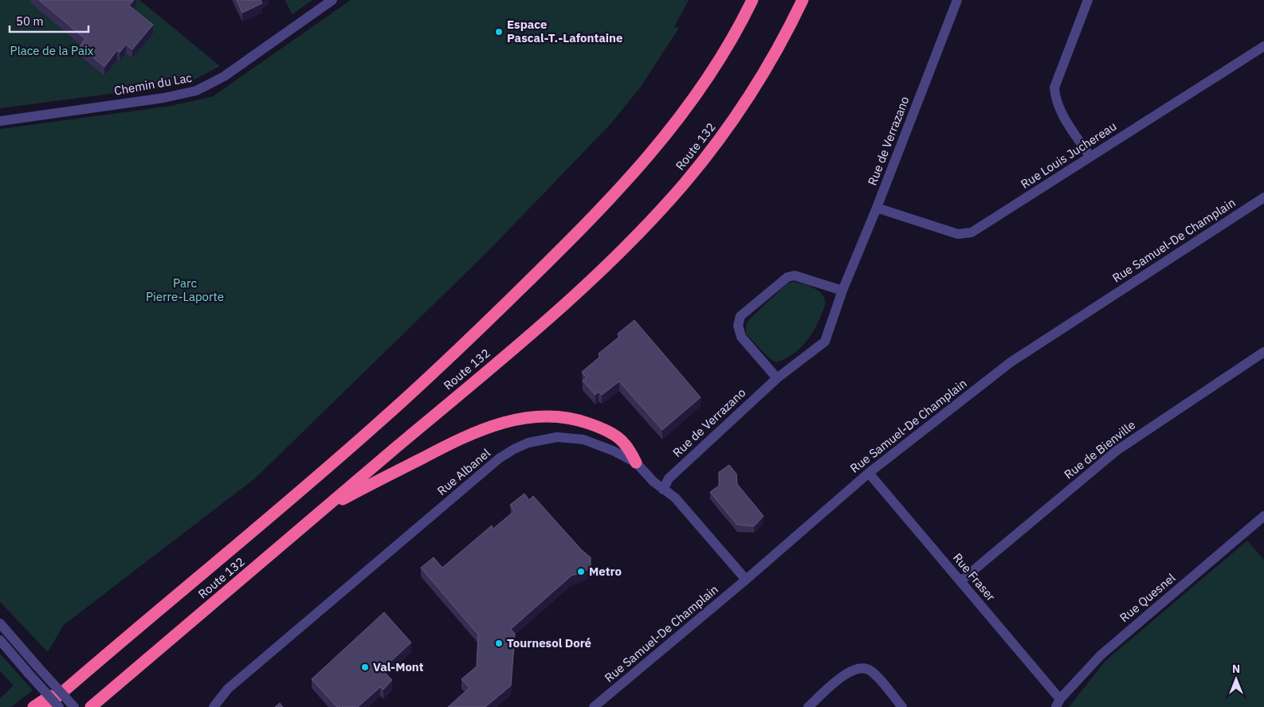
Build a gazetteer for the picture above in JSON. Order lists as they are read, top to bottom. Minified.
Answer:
{"streets":{"highway":["Route 132"],"street":["Chemin du Lac","Rue de Verrazano","Rue Louis Juchereau","Rue Samuel-De Champlain","Rue de Bienville","Rue Albanel","Rue Fraser","Rue Quesnel"]},"crossings":[["Rue de Verrazano","Rue Louis Juchereau"],["Rue de Verrazano","Rue Albanel"],["Rue Samuel-De Champlain","Rue Albanel"],["Rue Samuel-De Champlain","Rue Fraser"],["Rue de Bienville","Rue Fraser"],["Rue Fraser","Rue Quesnel"]],"parks":["Place de la Paix","Parc Pierre-Laporte"],"places":["Espace Pascal-T.-Lafontaine","Metro","Tournesol Doré","Val-Mont"],"scale_bar":"50 m","north":"top"}
